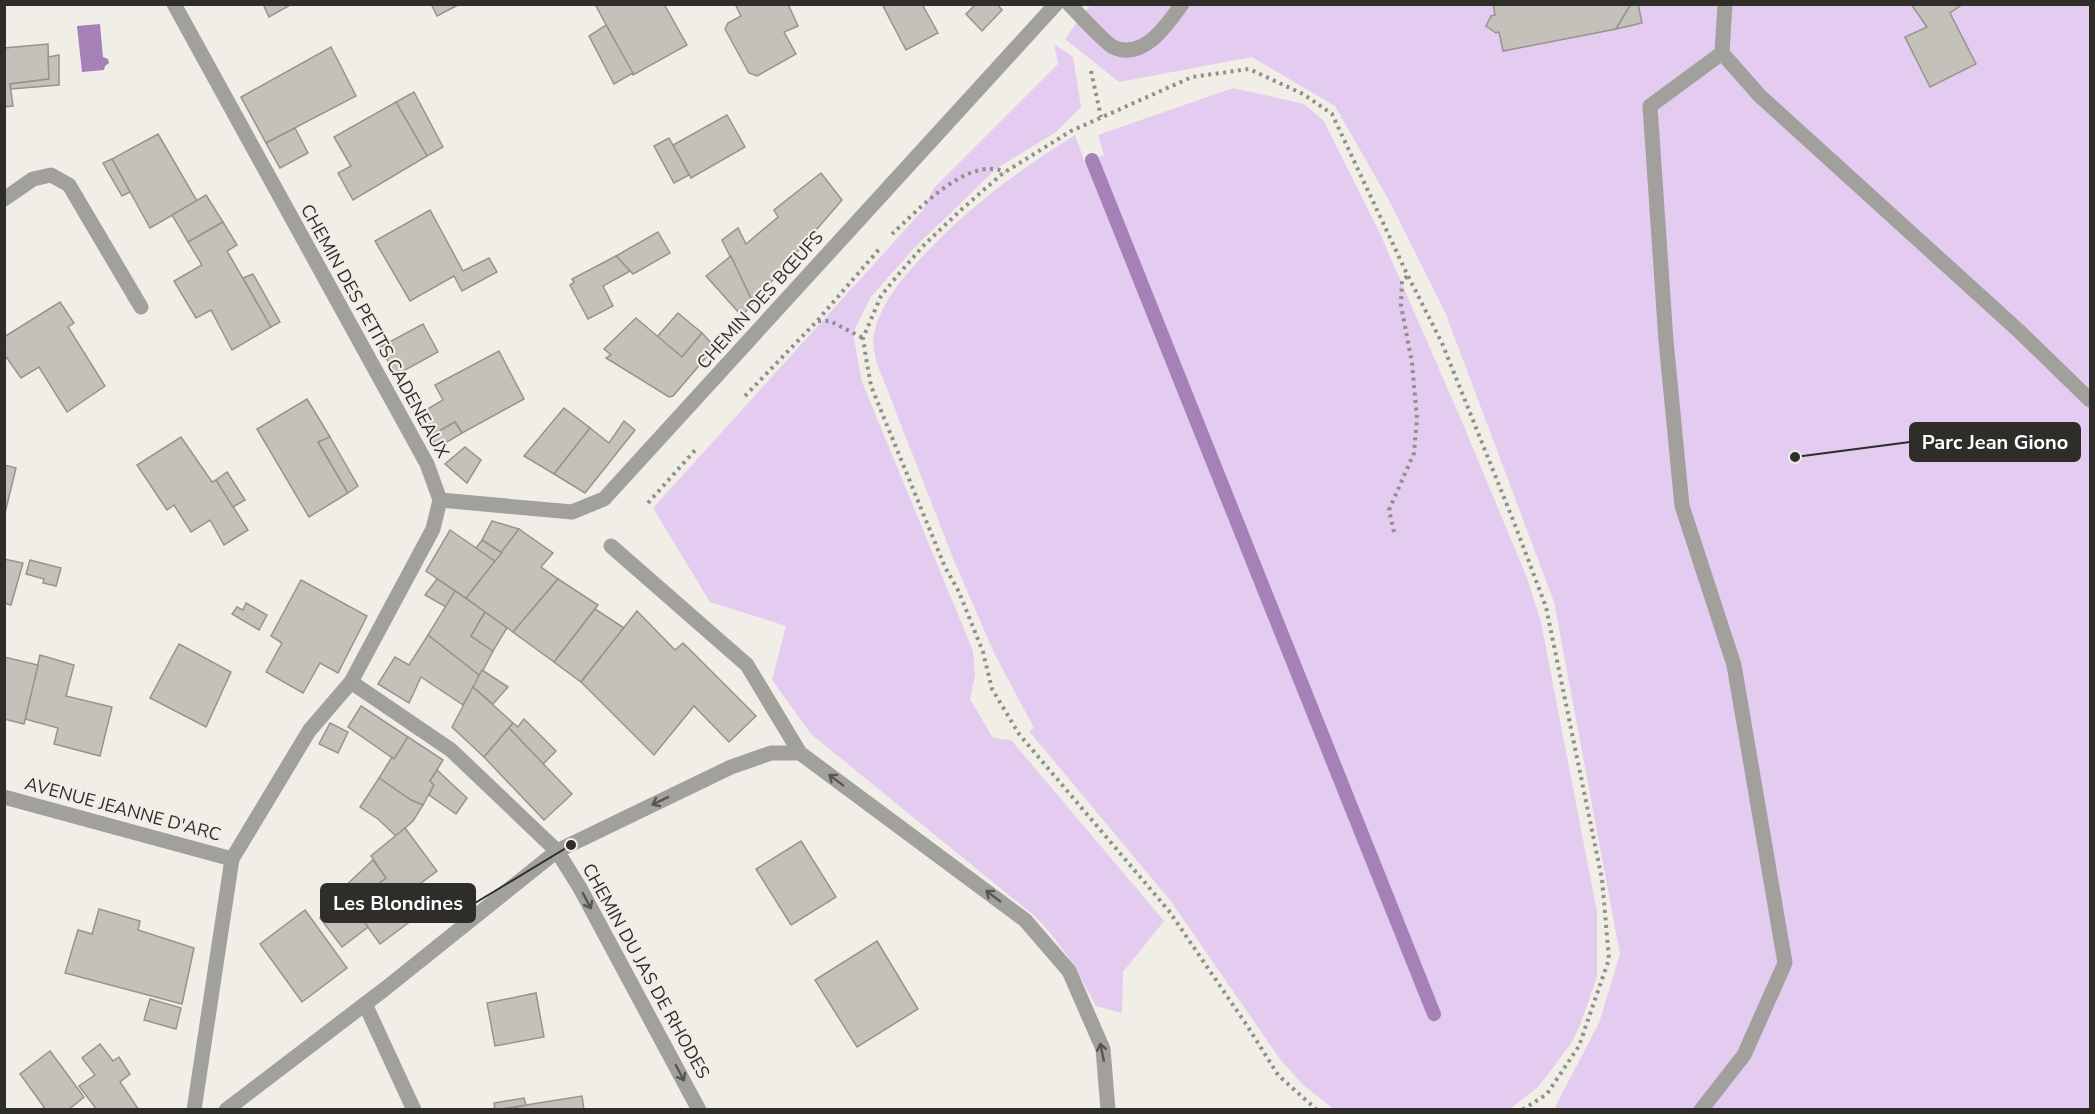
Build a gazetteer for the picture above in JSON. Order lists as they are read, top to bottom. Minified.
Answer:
{"streets":{"street":["CHEMIN DES BŒUFS","CHEMIN DES PETITS CADENEAUX","AVENUE JEANNE D'ARC","CHEMIN DU JAS DE RHODES"]},"crossings":[["CHEMIN DES BŒUFS","CHEMIN DES PETITS CADENEAUX"]],"one_way":["CHEMIN DU JAS DE RHODES"],"places":["Parc Jean Giono","Les Blondines"]}
